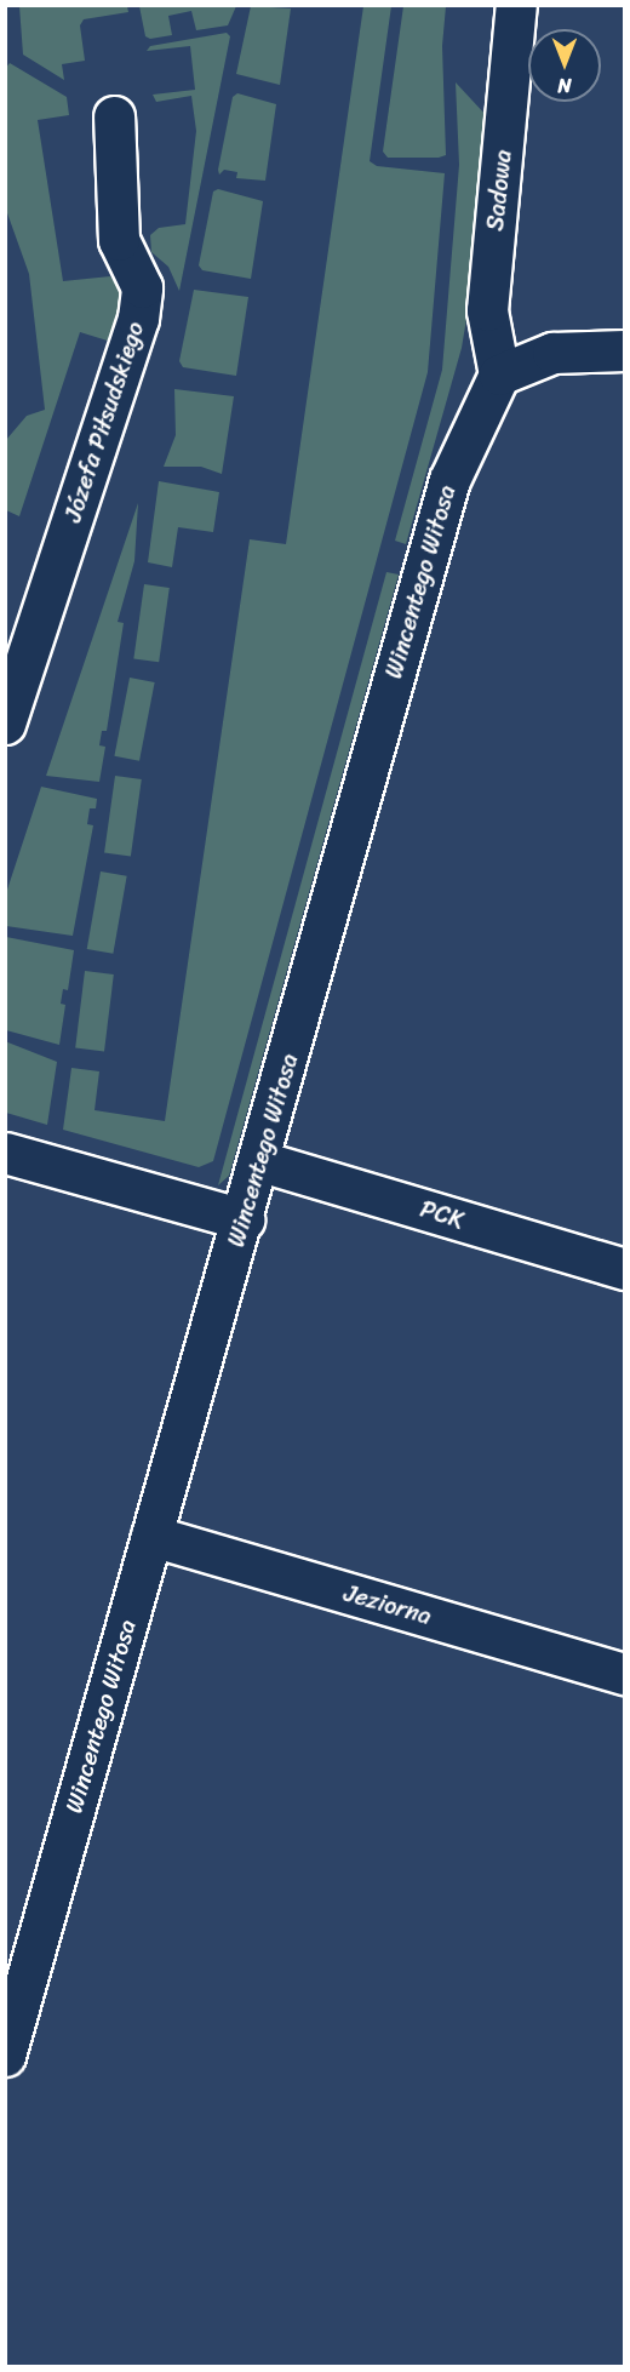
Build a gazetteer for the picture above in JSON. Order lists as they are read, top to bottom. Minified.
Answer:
{"streets":{"street":["Sadowa","Józefa Piłsudskiego","Wincentego Witosa","PCK","Jeziorna"]},"crossings":[["Sadowa","Wincentego Witosa"],["Wincentego Witosa","PCK"],["Wincentego Witosa","Jeziorna"]],"north":"bottom"}
